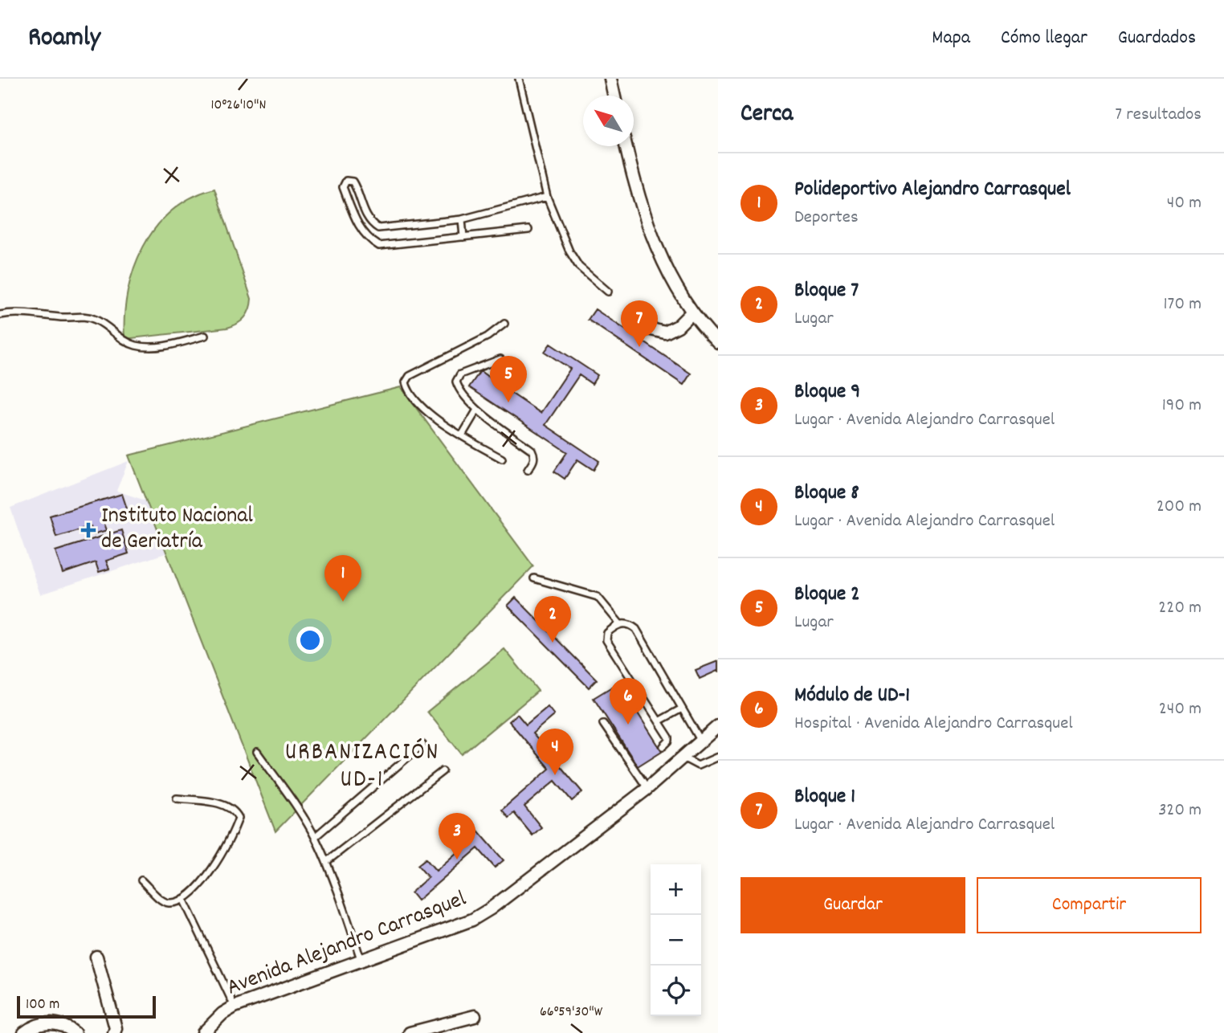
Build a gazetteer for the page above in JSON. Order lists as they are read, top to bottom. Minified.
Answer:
{"streets":{"street":["Avenida Alejandro Carrasquel"]},"districts":["URBANIZACIÓN UD-1"],"places":{"health":["Instituto Nacional de Geriatría"]},"scale_bar":"100 m","north":"top left","page":{"header":"Roamly","nav":["Mapa","Cómo llegar","Guardados"],"heading":["Cerca","7 resultados"],"list":[{"mark":"1","name":"Polideportivo Alejandro Carrasquel","note":"Deportes","value":"40 m"},{"mark":"2","name":"Bloque 7","note":"Lugar","value":"170 m"},{"mark":"3","name":"Bloque 9","note":"Lugar · Avenida Alejandro Carrasquel","value":"190 m"},{"mark":"4","name":"Bloque 8","note":"Lugar · Avenida Alejandro Carrasquel","value":"200 m"},{"mark":"5","name":"Bloque 2","note":"Lugar","value":"220 m"},{"mark":"6","name":"Módulo de UD-1","note":"Hospital · Avenida Alejandro Carrasquel","value":"240 m"},{"mark":"7","name":"Bloque 1","note":"Lugar · Avenida Alejandro Carrasquel","value":"320 m"}],"pins":["7","5","1","2","6","4","3"],"buttons":["Guardar","Compartir"],"map_buttons":["+","−"],"scale":"100 m"},"coordinates":["10°26'10\"N","66°59'30\"W"]}
